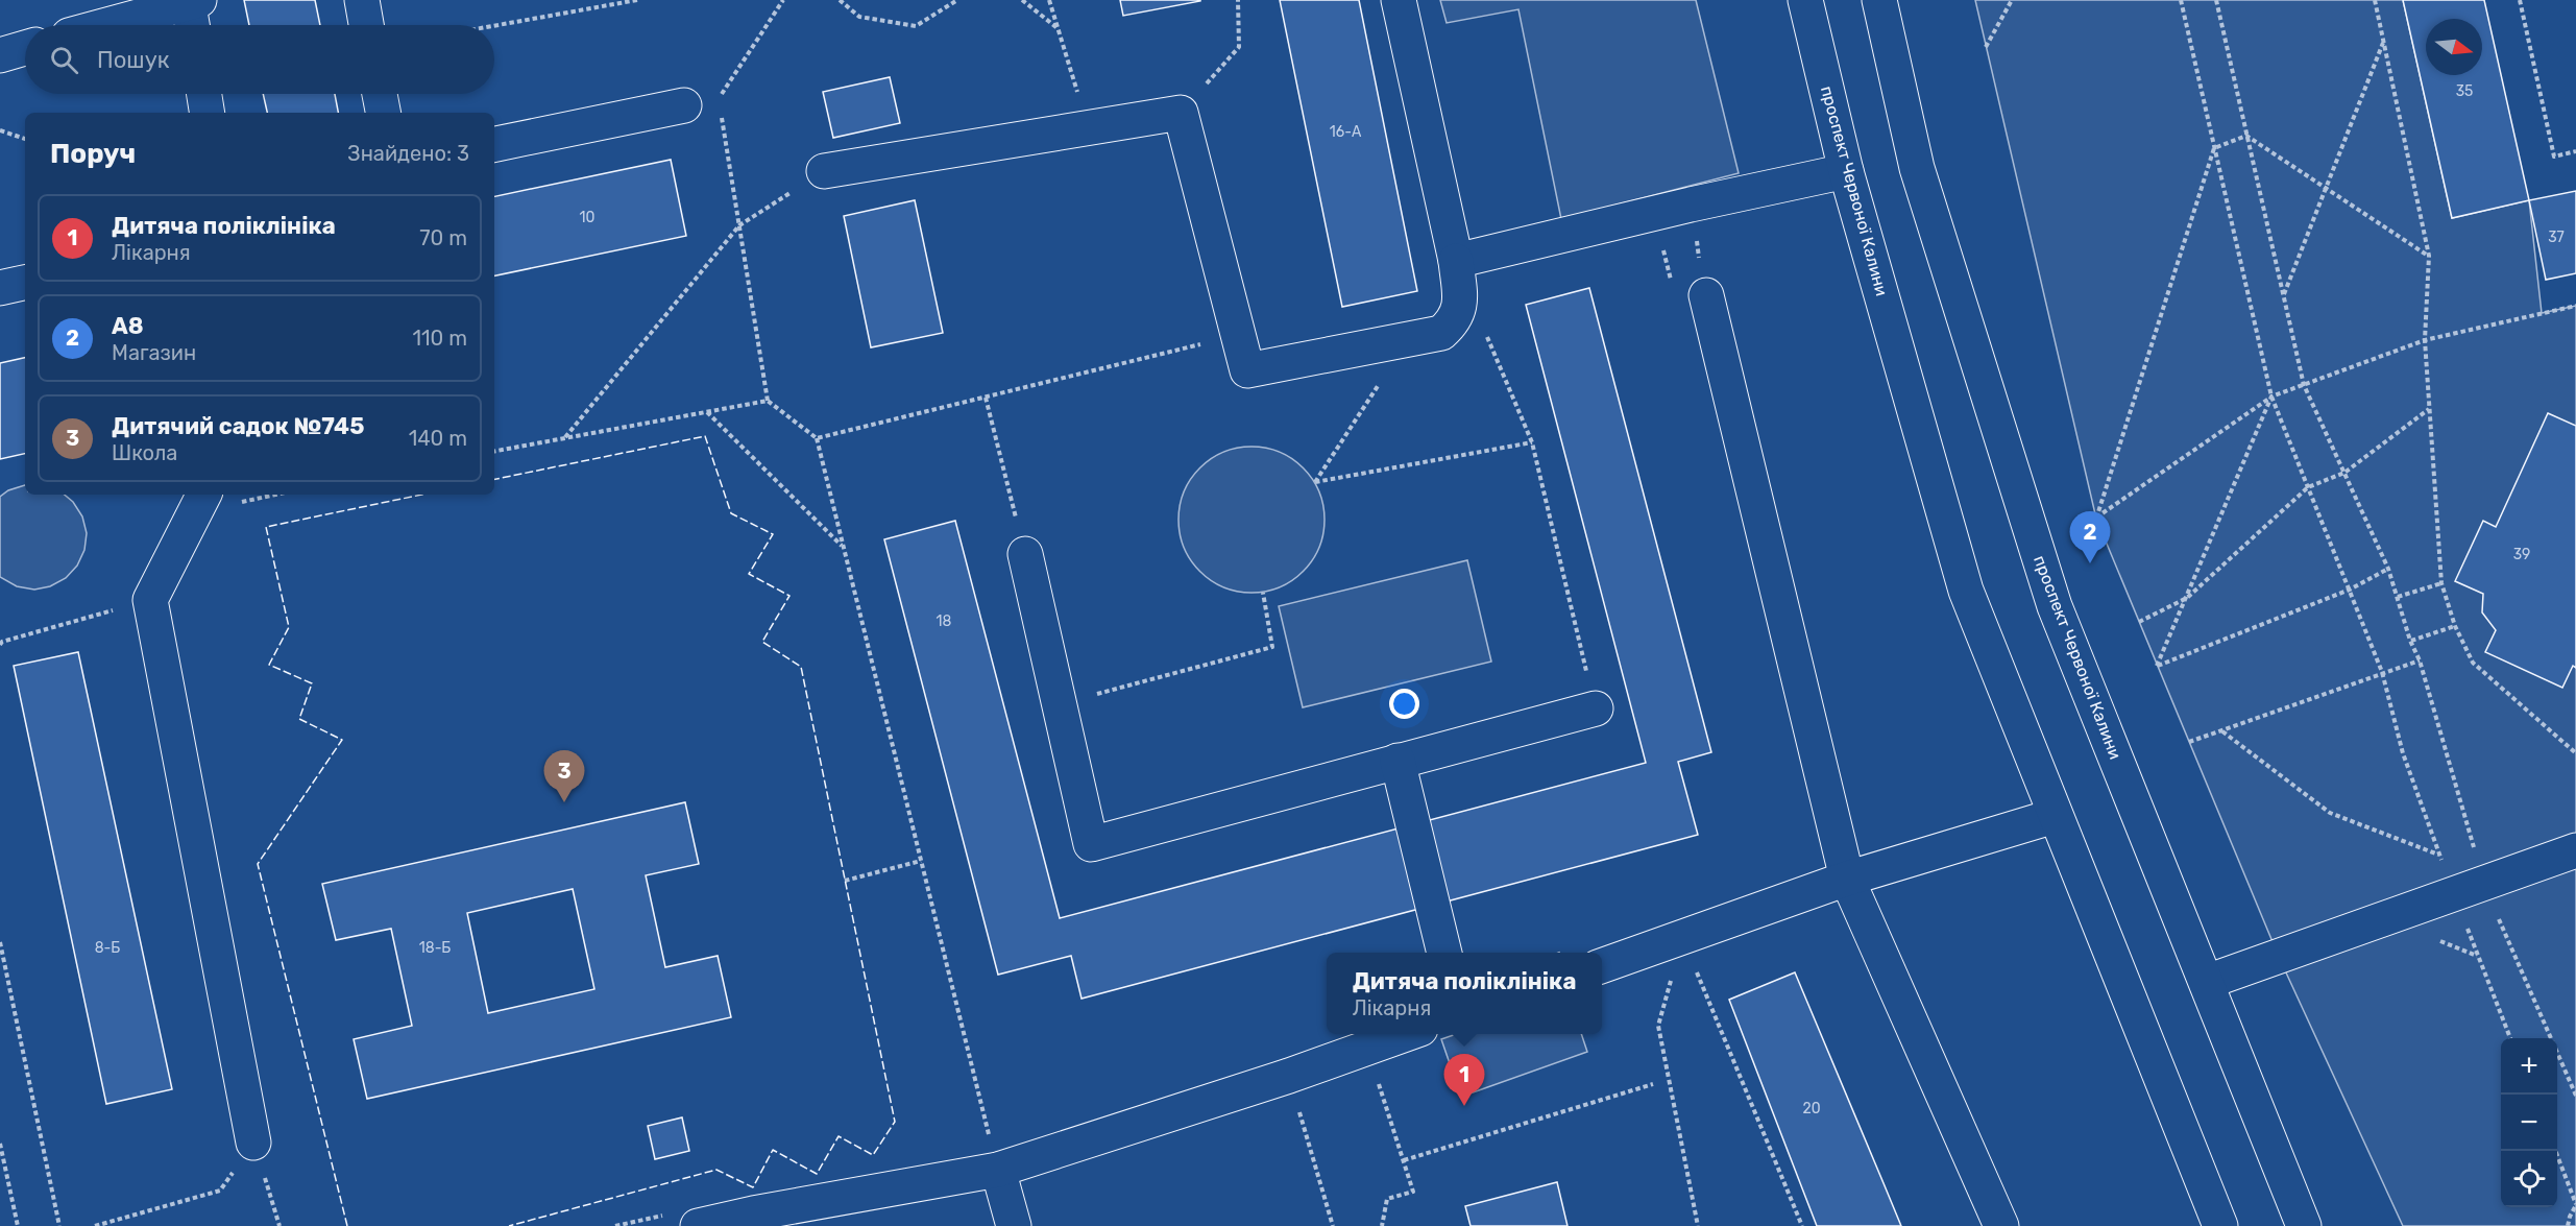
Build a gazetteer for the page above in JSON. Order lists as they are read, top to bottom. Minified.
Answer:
{"streets":{"main road":["проспект Червоної Калини"]},"house_numbers":["35","16-А","10","37","39","18","8-Б","18-Б","20"],"north":"right","page":{"search":"Пошук","heading":["Поруч","Знайдено: 3"],"list":[{"mark":"1","name":"Дитяча поліклініка","note":"Лікарня","value":"70 m"},{"mark":"2","name":"А8","note":"Магазин","value":"110 m"},{"mark":"3","name":"Дитячий садок №745","note":"Школа","value":"140 m"}],"pins":["2","3","1"],"popup":["Дитяча поліклініка","Лікарня"],"map_buttons":["+","−"]}}
